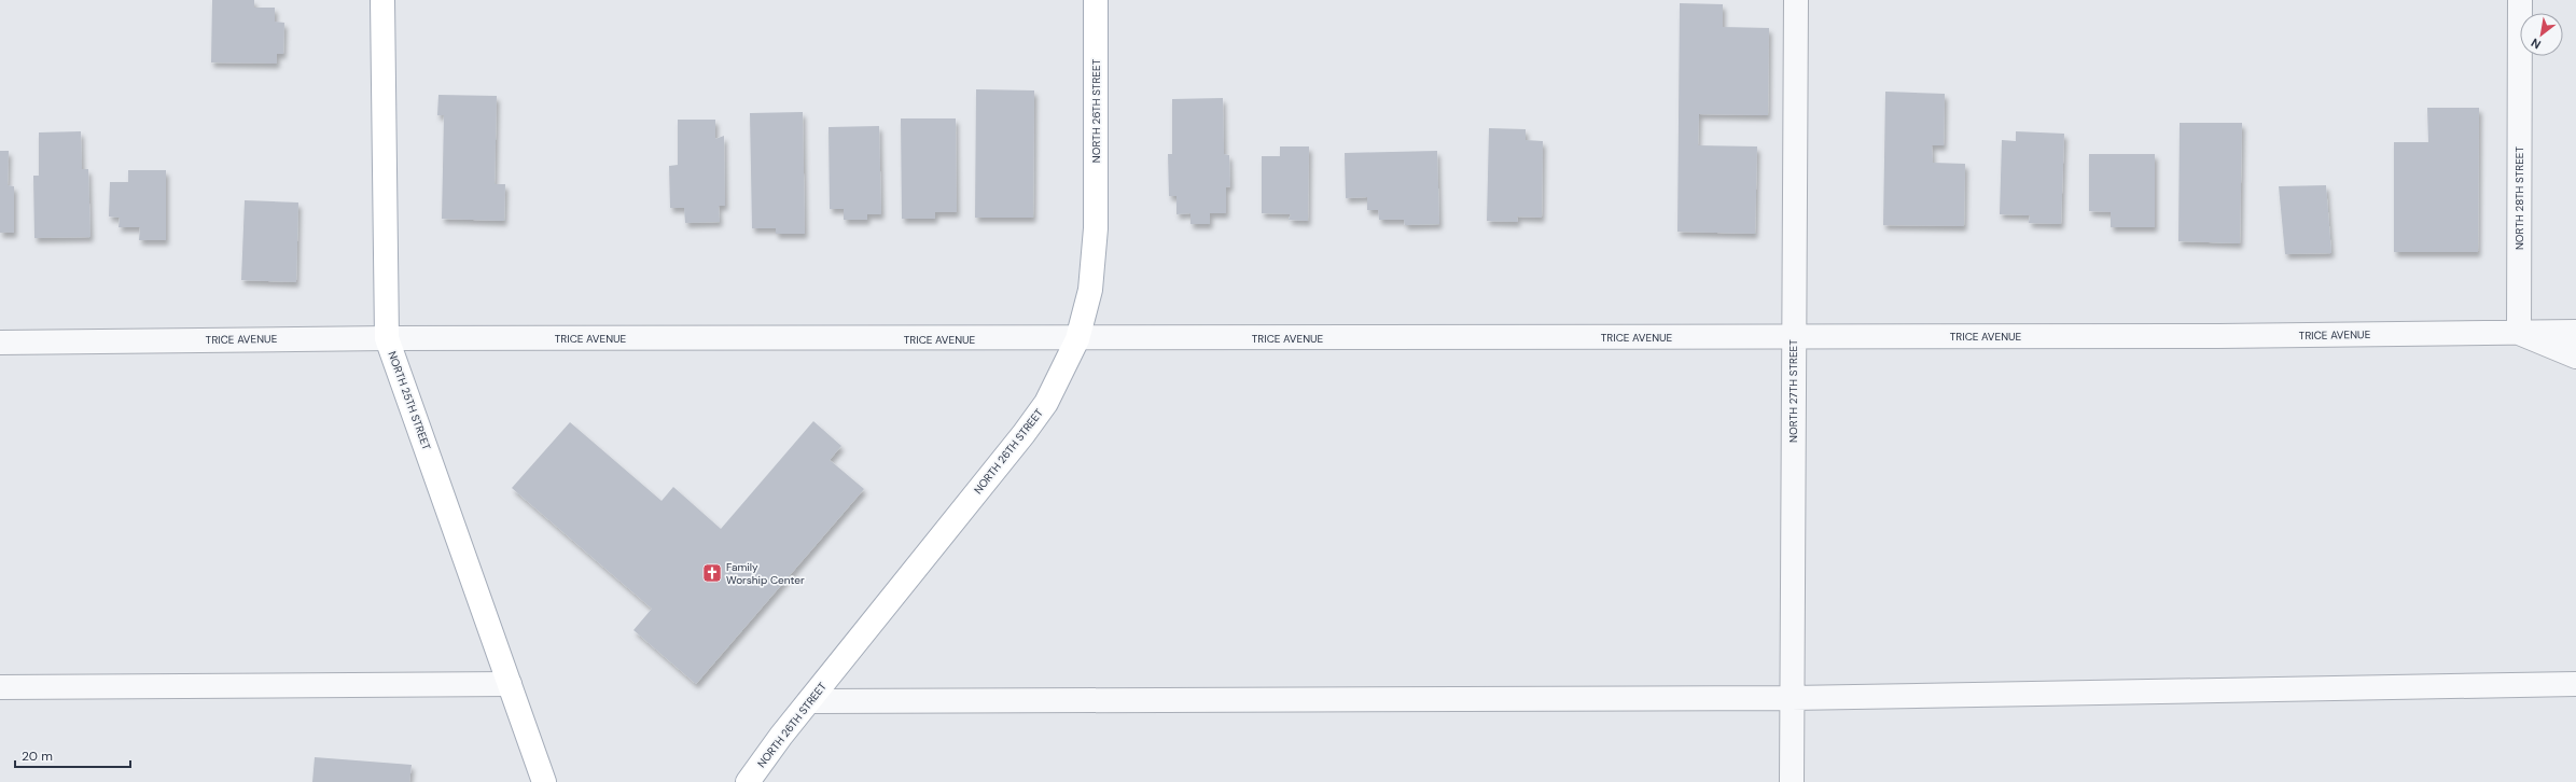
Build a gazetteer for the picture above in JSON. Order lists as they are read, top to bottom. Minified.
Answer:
{"streets":{"main road":["NORTH 26TH STREET","NORTH 25TH STREET"],"street":["NORTH 28TH STREET","TRICE AVENUE","NORTH 27TH STREET"]},"crossings":[["NORTH 26TH STREET","TRICE AVENUE"],["NORTH 28TH STREET","TRICE AVENUE"],["TRICE AVENUE","NORTH 27TH STREET"],["TRICE AVENUE","NORTH 25TH STREET"]],"places":{"church":["Family Worship Center"]},"scale_bar":"20 m","north":"bottom left"}
